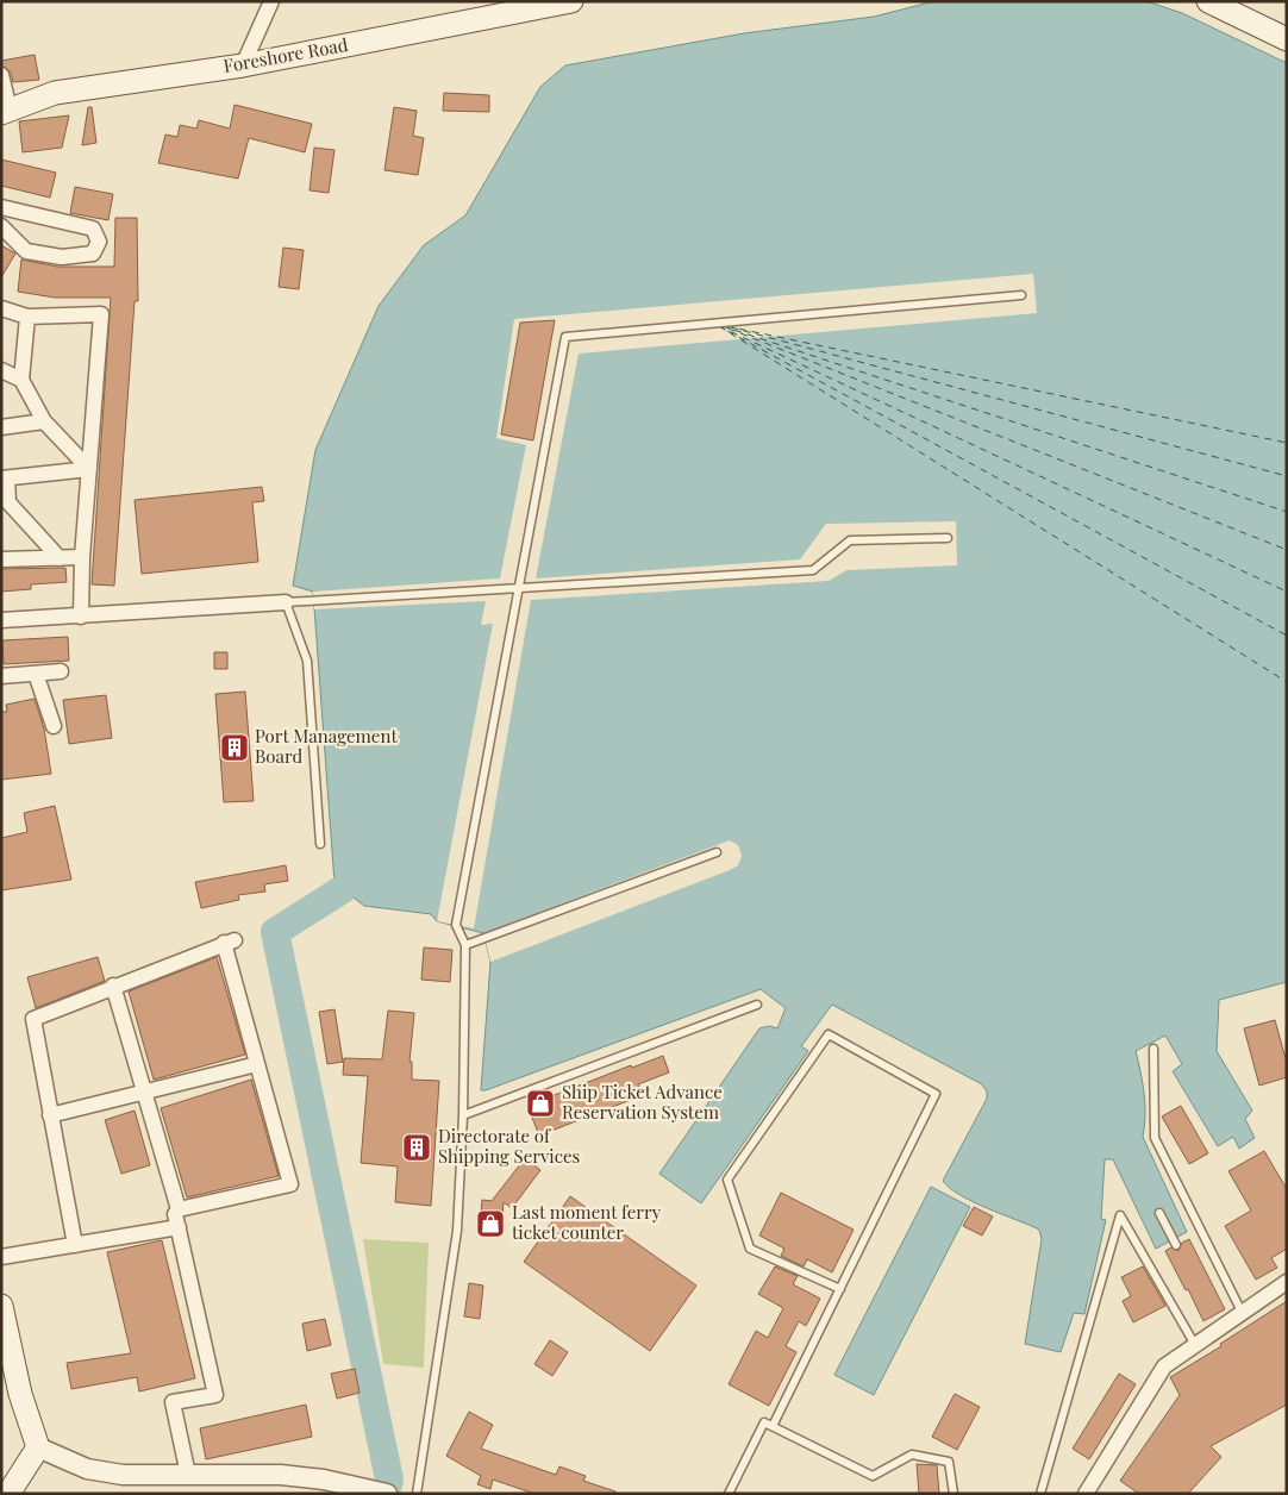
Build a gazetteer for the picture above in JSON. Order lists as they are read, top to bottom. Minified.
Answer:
{"streets":{"main road":["Foreshore Road"]},"places":{"building":["Port Management Board","Directorate of Shipping Services"],"shop":["Ship Ticket Advance Reservation System","Last moment ferry ticket counter"]}}
